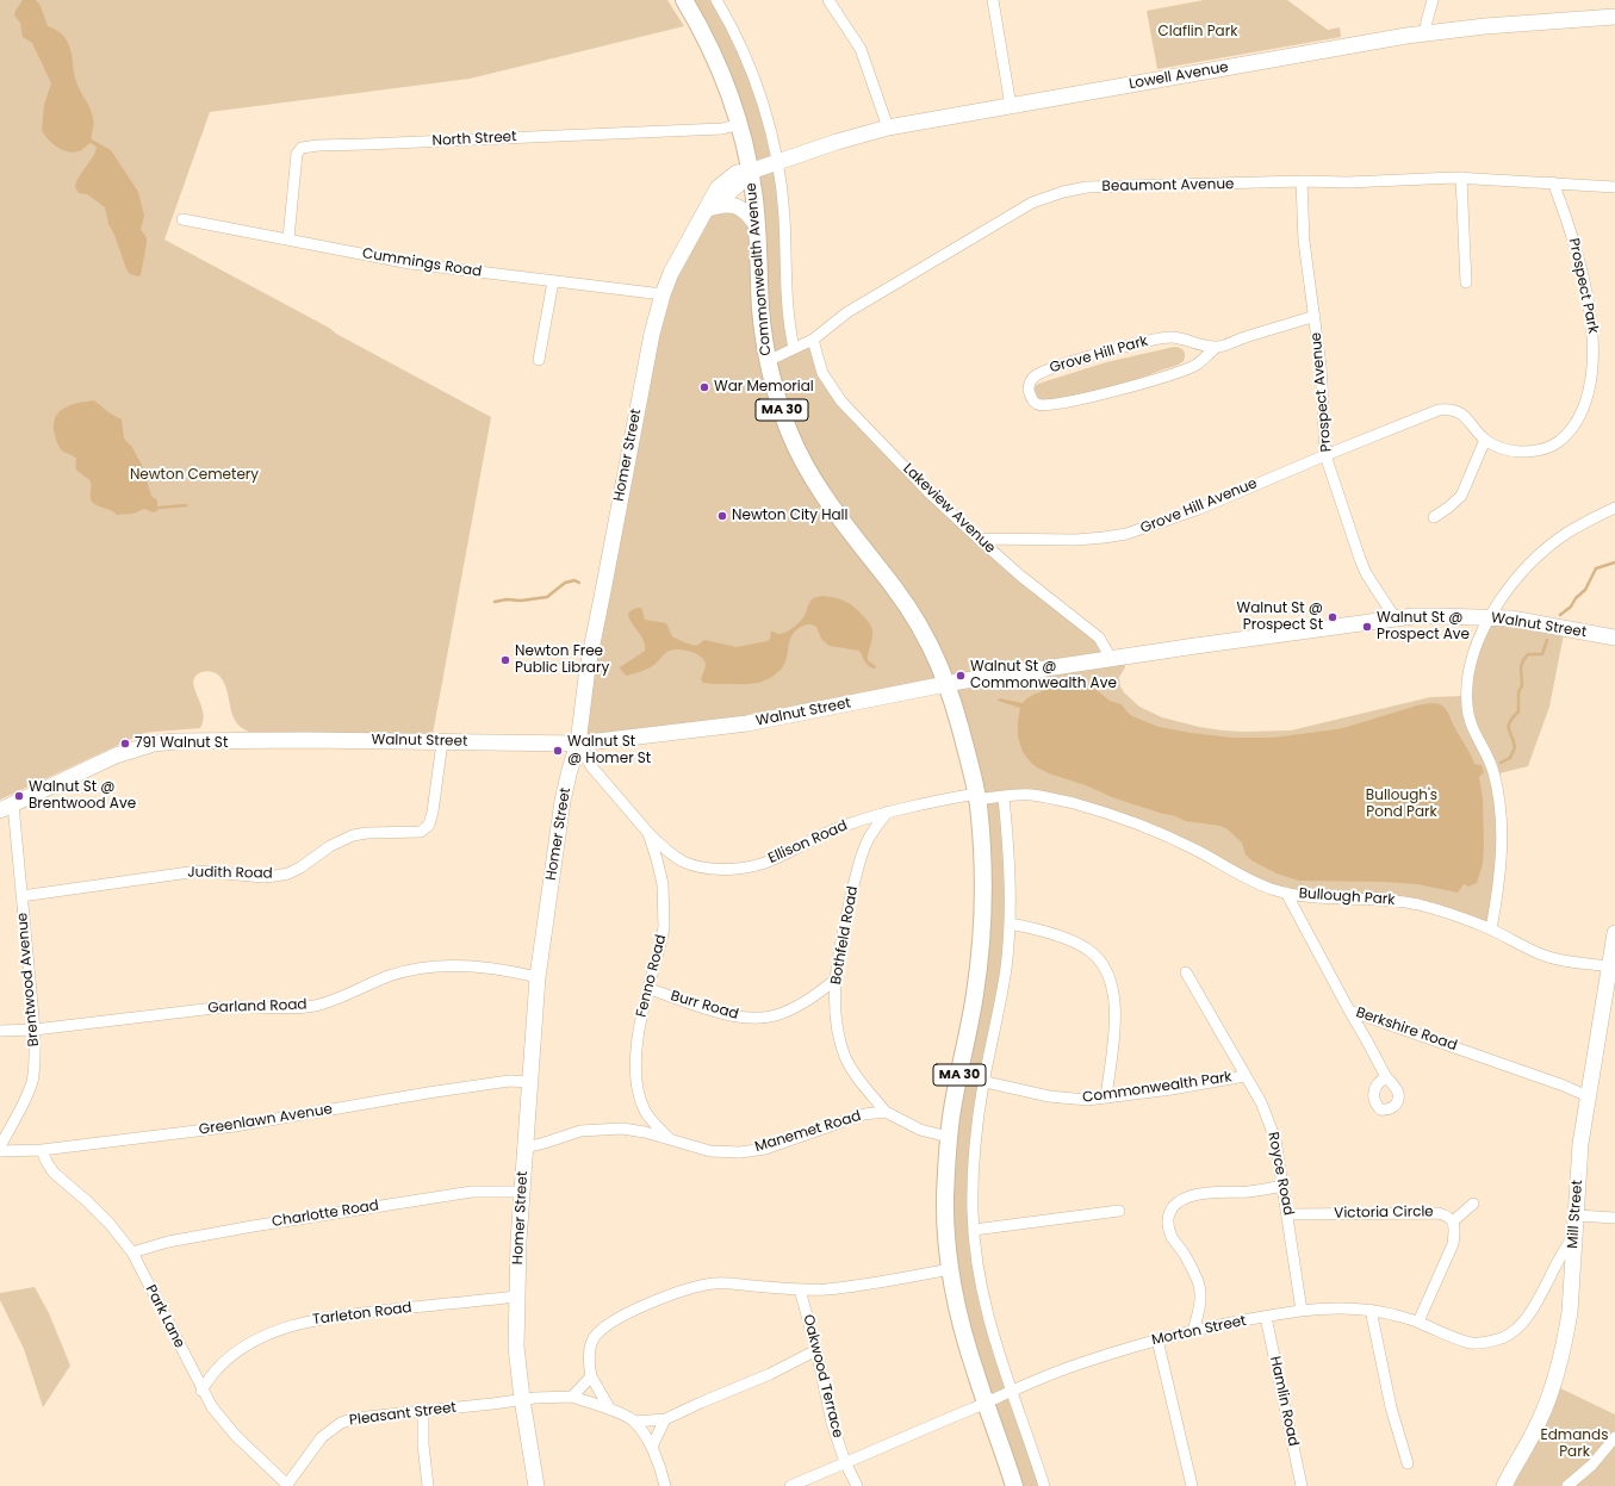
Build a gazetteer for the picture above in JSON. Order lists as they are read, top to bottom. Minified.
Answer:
{"streets":{"main road":["Commonwealth Avenue","MA 30"],"street":["Lowell Avenue","North Street","Beaumont Avenue","Cummings Road","Prospect Park","Grove Hill Park","Prospect Avenue","Homer Street","Grove Hill Avenue","Lakeview Avenue","Walnut Street","Ellison Road","Judith Road","Bullough Park","Bothfeld Road","Fenno Road","Brentwood Avenue","Burr Road","Garland Road","Berkshire Road","Commonwealth Park","Greenlawn Avenue","Manemet Road","Royce Road","Victoria Circle","Charlotte Road","Mill Street","Tarleton Road","Park Lane","Morton Street","Oakwood Terrace","Hamlin Road","Pleasant Street"]},"crossings":[["Lowell Avenue","Commonwealth Avenue"],["North Street","Cummings Road"],["North Street","Commonwealth Avenue"],["Beaumont Avenue","Commonwealth Avenue"],["Beaumont Avenue","Prospect Park"],["Beaumont Avenue","Prospect Avenue"],["Beaumont Avenue","Lakeview Avenue"],["Cummings Road","Homer Street"],["Commonwealth Avenue","Walnut Street"],["Commonwealth Avenue","Ellison Road"],["Commonwealth Avenue","Bullough Park"],["Commonwealth Avenue","Commonwealth Park"],["Commonwealth Avenue","Morton Street"],["Prospect Park","Grove Hill Avenue"],["Grove Hill Park","Prospect Avenue"],["Prospect Avenue","Grove Hill Avenue"],["Prospect Avenue","Walnut Street"],["Homer Street","Walnut Street"],["Homer Street","Fenno Road"],["Homer Street","Garland Road"],["Homer Street","Greenlawn Avenue"],["Homer Street","Manemet Road"],["Homer Street","Charlotte Road"],["Homer Street","Tarleton Road"],["Homer Street","Pleasant Street"],["Grove Hill Avenue","Lakeview Avenue"],["Lakeview Avenue","Walnut Street"],["Walnut Street","Judith Road"],["Walnut Street","Fenno Road"],["Walnut Street","Brentwood Avenue"],["Ellison Road","Bullough Park"],["Ellison Road","Bothfeld Road"],["Ellison Road","Fenno Road"],["Judith Road","Brentwood Avenue"],["Bullough Park","Berkshire Road"],["Bullough Park","Mill Street"],["Bothfeld Road","Burr Road"],["Bothfeld Road","Manemet Road"],["Fenno Road","Burr Road"],["Fenno Road","Manemet Road"],["Brentwood Avenue","Garland Road"],["Berkshire Road","Mill Street"],["Commonwealth Park","Royce Road"],["Greenlawn Avenue","Park Lane"],["Royce Road","Victoria Circle"],["Royce Road","Morton Street"],["Victoria Circle","Morton Street"],["Charlotte Road","Park Lane"],["Mill Street","Morton Street"],["Tarleton Road","Park Lane"],["Park Lane","Pleasant Street"],["Morton Street","Oakwood Terrace"],["Morton Street","Hamlin Road"]],"parks":["Claflin Park","Newton Cemetery","Bullough's Pond Park","Edmands Park"],"places":["War Memorial","Newton City Hall","Walnut St @ Prospect St","Walnut St @ Prospect Ave","Newton Free Public Library","Walnut St @ Commonwealth Ave","791 Walnut St","Walnut St @ Homer St","Walnut St @ Brentwood Ave"]}
